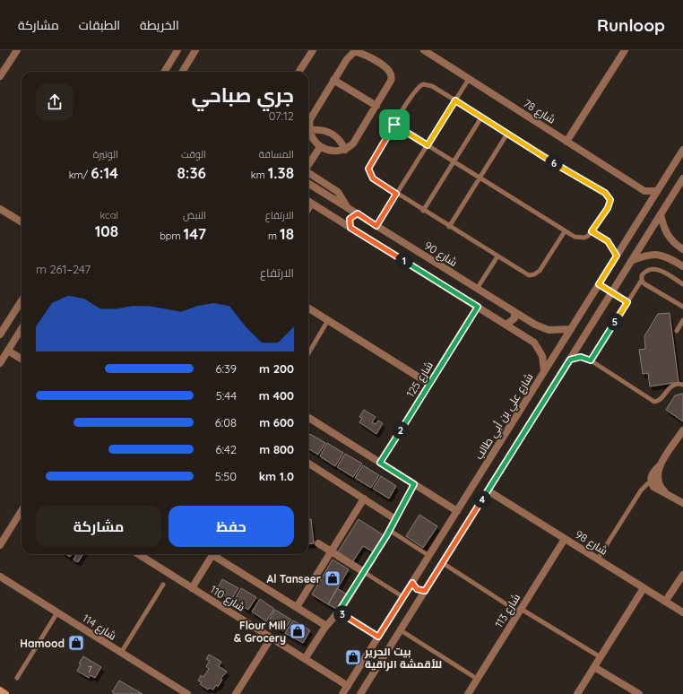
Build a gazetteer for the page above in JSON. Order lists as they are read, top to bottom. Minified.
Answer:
{"streets":{"street":["شارع 78","شارع 90","شارع 125","شارع علي بن أبي طالب","شارع 98","شارع 110","شارع 113","شارع 114"]},"crossings":[["شارع 78","شارع علي بن أبي طالب"],["شارع 90","شارع علي بن أبي طالب"],["شارع علي بن أبي طالب","شارع 110"],["شارع 98","شارع 113"]],"places":{"shop":["Al Tanseer","Flour Mill & Grocery","Hamood","بيت الحرير للأقمشة الراقية"]},"house_numbers":["7"],"page":{"header":"Runloop","nav":["الخريطة","الطبقات","مشاركة"],"heading":["جري صباحي","07:12"],"stats":[["المسافة","1.38 km"],["الوقت","8:36"],["الوتيرة","6:14 /km"],["الارتفاع","18 m"],["النبض","147 bpm"],["kcal","108"]],"pins":["6","1","5","2","4","3"],"chart":["الارتفاع","247–261 m"],"list":[{"name":"200 m","note":"6:39"},{"name":"400 m","note":"5:44"},{"name":"600 m","note":"6:08"},{"name":"800 m","note":"6:42"},{"name":"1.0 km","note":"5:50"}],"buttons":["حفظ","مشاركة"]}}
